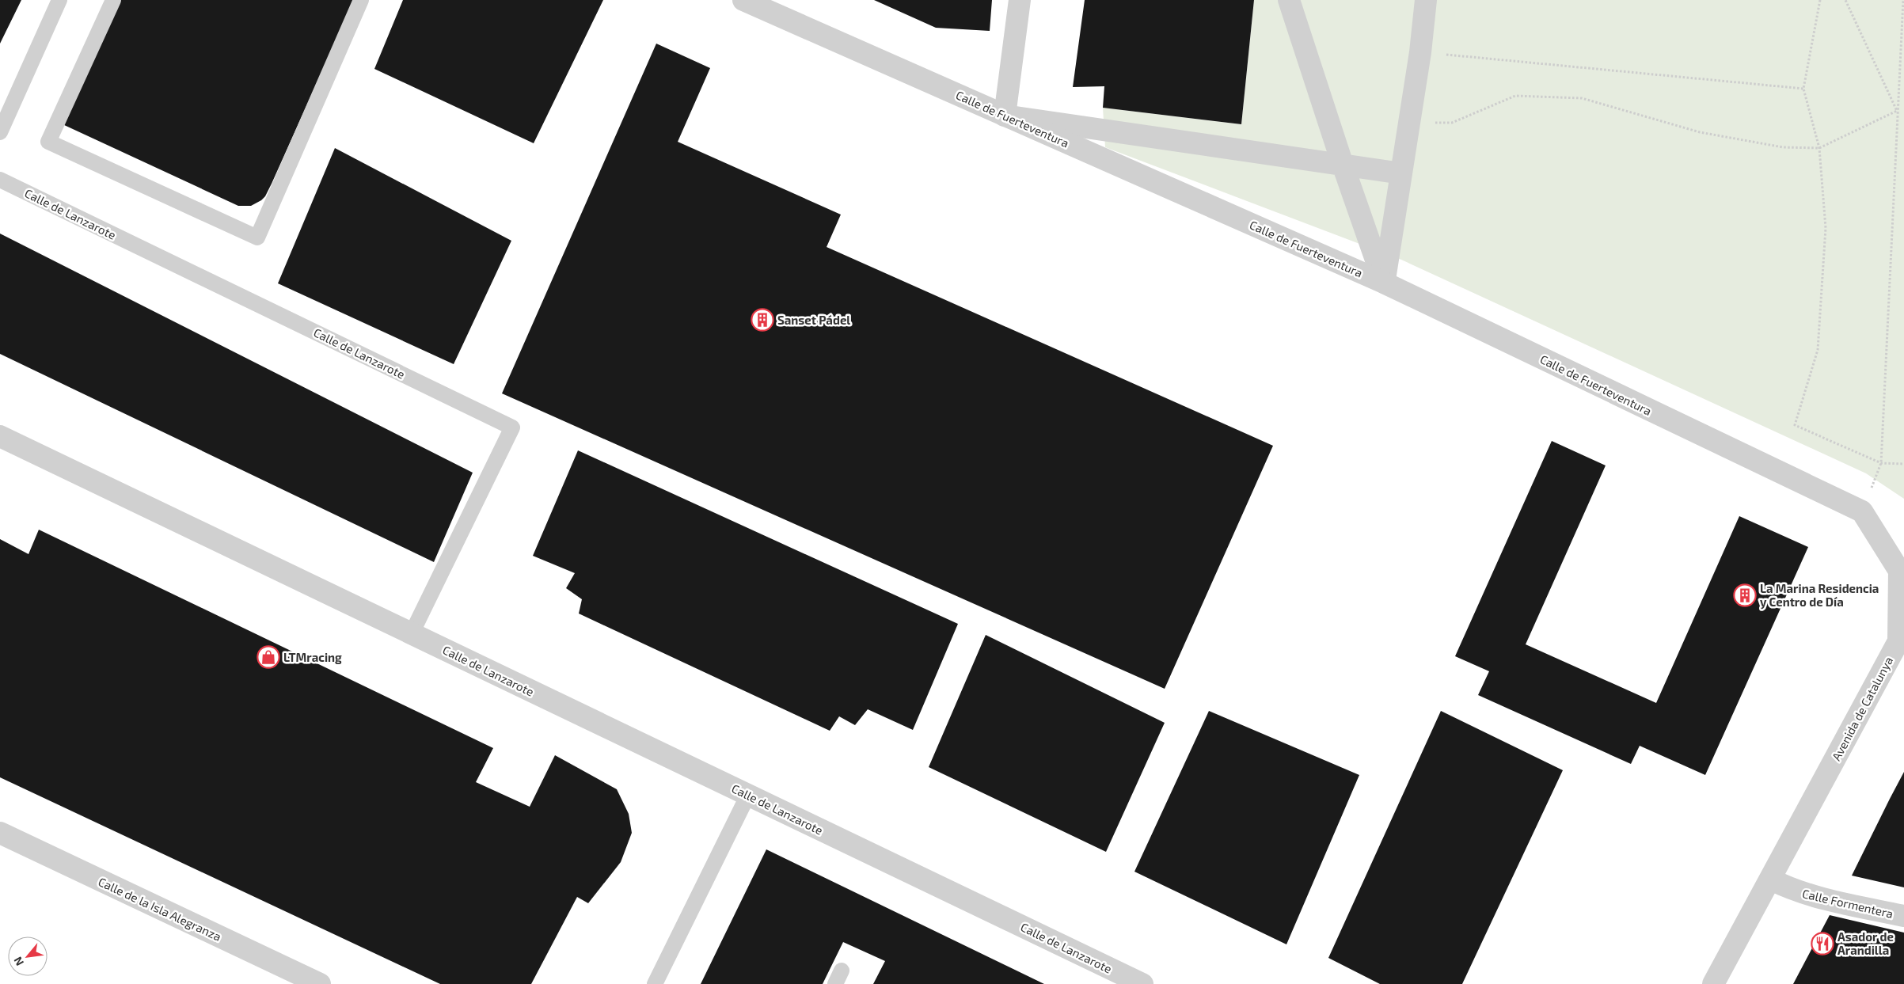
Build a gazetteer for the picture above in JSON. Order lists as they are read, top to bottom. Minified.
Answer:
{"streets":{"street":["Calle de Fuerteventura","Calle de Lanzarote","Avenida de Catalunya","Calle Formentera","Calle de la Isla Alegranza"]},"crossings":[["Calle de Fuerteventura","Avenida de Catalunya"],["Avenida de Catalunya","Calle Formentera"]],"places":{"building":["Sanset Pádel","La Marina Residencia y Centro de Día"],"shop":["LTMracing"],"restaurant":["Asador de Arandilla"]},"north":"bottom left"}
